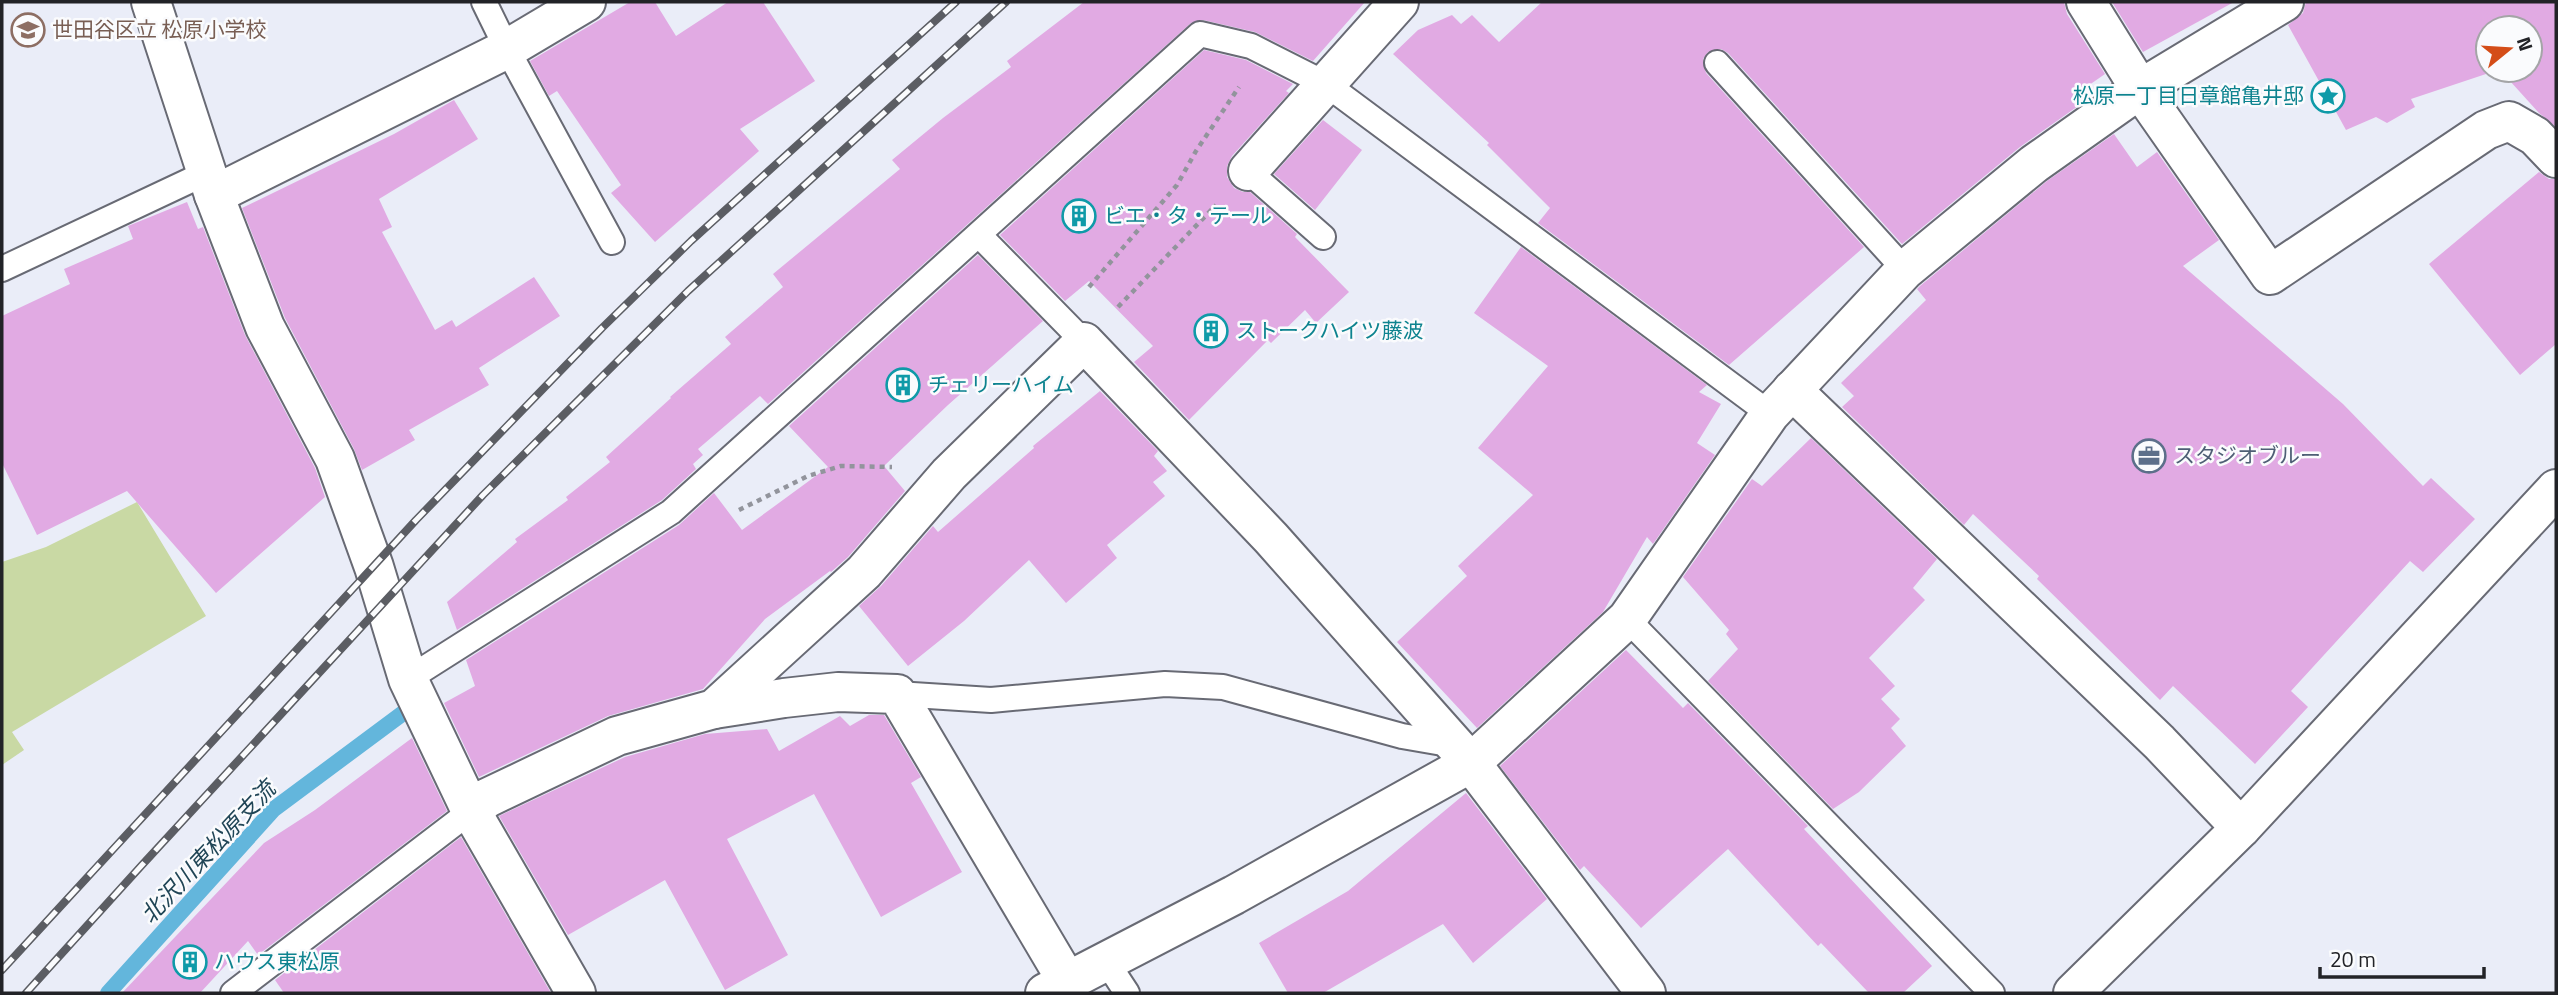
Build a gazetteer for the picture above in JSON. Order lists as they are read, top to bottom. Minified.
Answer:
{"water":["北沢川東松原支流"],"places":{"school or university":["世田谷区立 松原小学校"],"place":["松原一丁目日章館亀井邸"],"building":["ビエ・タ・テール","ストークハイツ藤波","チェリーハイム","ハウス東松原"],"office":["スタジオブルー"]},"scale_bar":"20 m","north":"right"}
